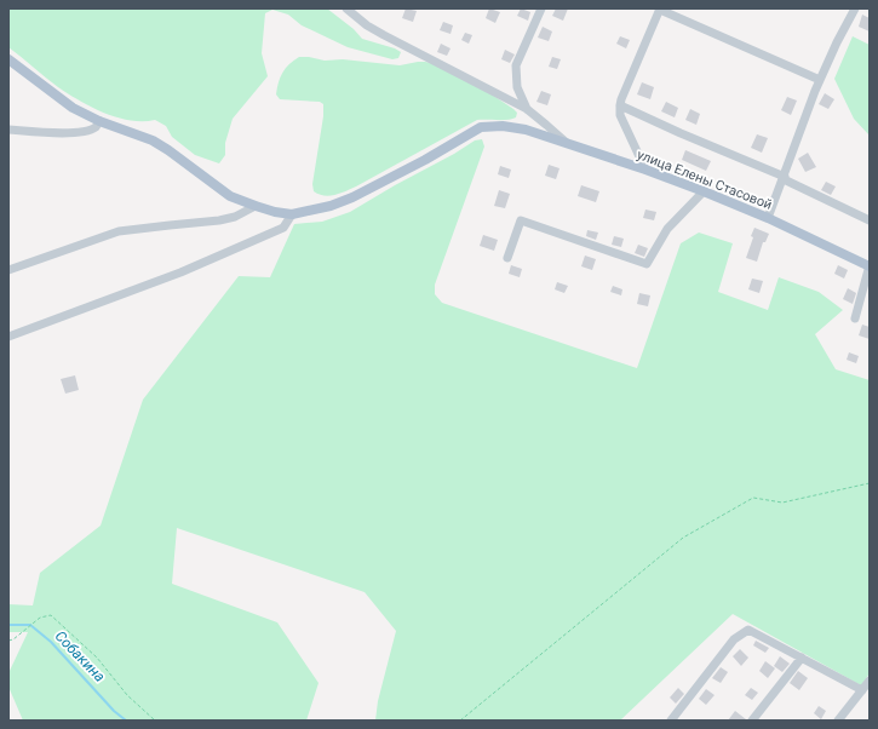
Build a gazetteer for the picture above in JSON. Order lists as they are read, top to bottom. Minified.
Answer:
{"streets":{"main road":["улица Елены Стасовой"]},"water":["Собакина"]}
